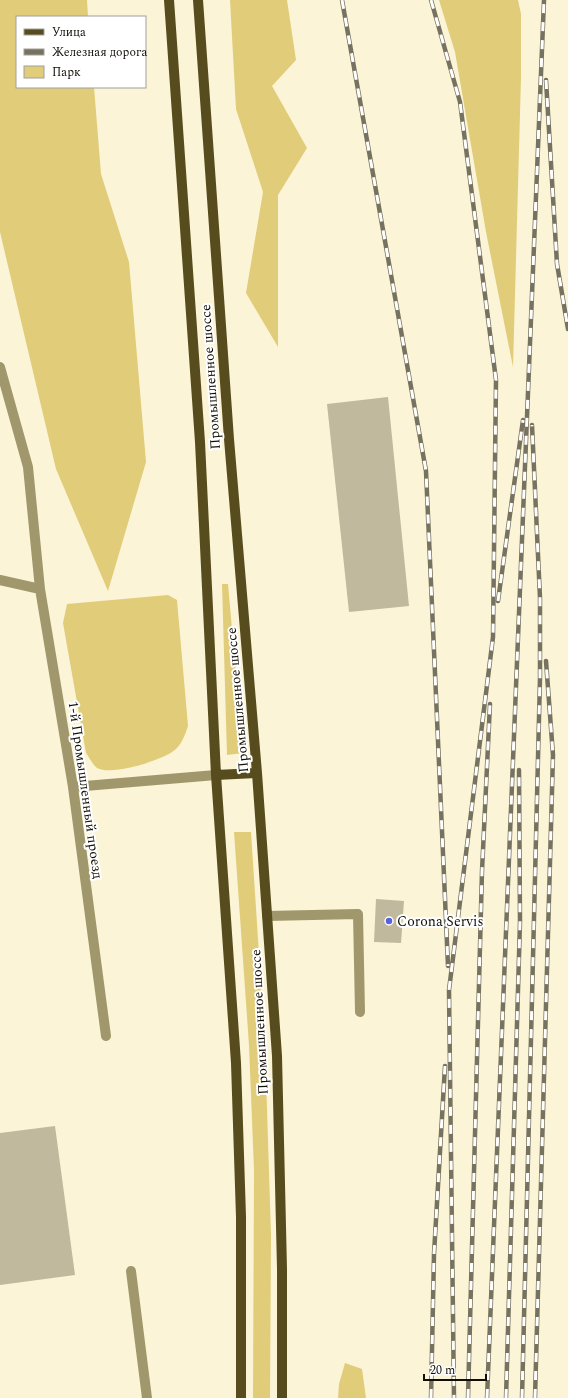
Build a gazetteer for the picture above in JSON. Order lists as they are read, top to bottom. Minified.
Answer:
{"streets":{"main road":["Промышленное шоссе"],"lane":["1-й Промышленный проезд"]},"places":["Corona Servis"],"legend":["Улица","Железная дорога","Парк"],"scale_bar":"20 m"}
